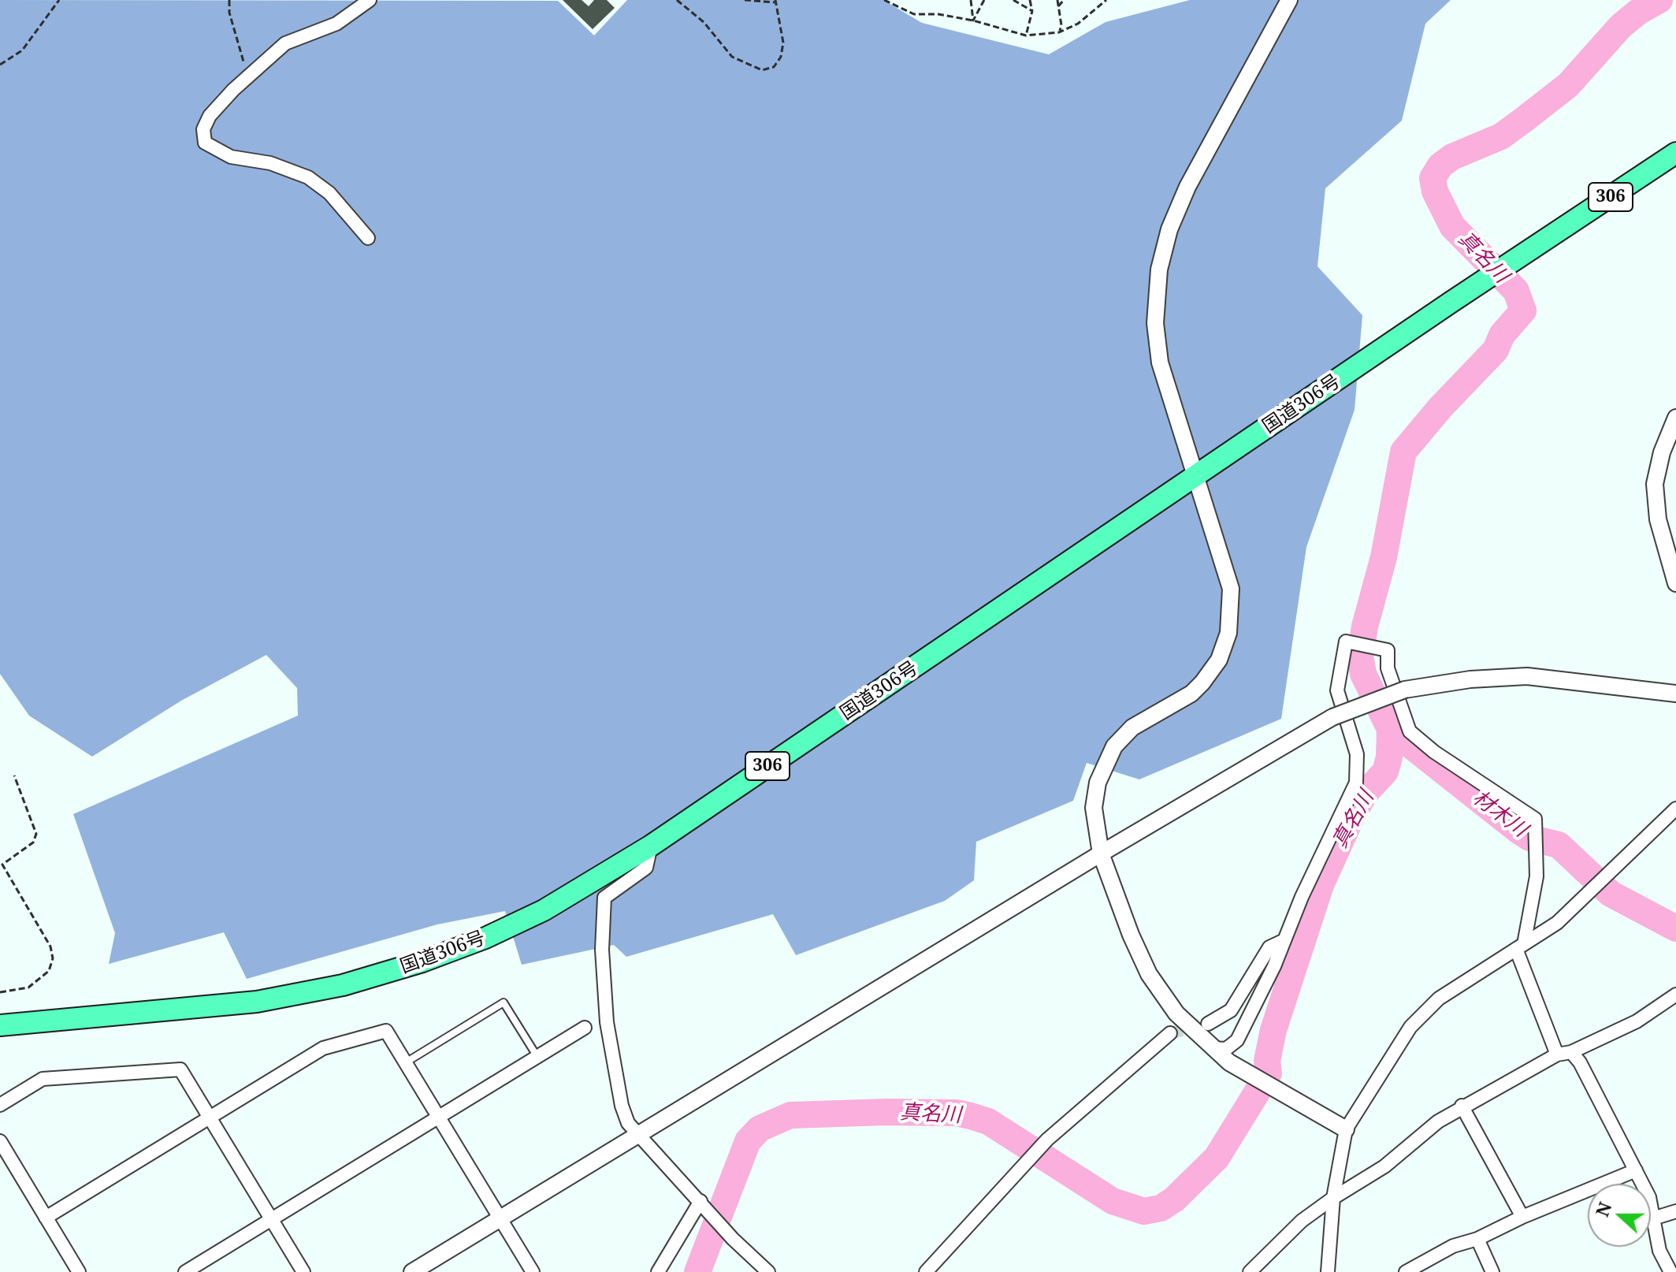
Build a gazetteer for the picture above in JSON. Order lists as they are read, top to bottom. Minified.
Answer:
{"streets":{"highway":["306","国道306号"]},"water":["真名川","材木川"],"north":"left"}
